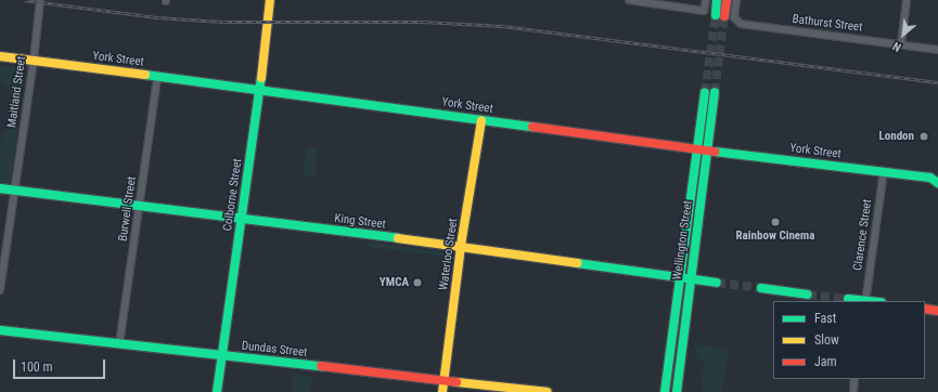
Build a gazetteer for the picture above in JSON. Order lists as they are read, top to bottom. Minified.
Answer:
{"streets":{"main road":["York Street","Colborne Street","King Street","Wellington Street","Waterloo Street","Dundas Street"],"street":["Bathurst Street","Maitland Street","Burwell Street","Clarence Street"]},"crossings":[["York Street","Maitland Street"],["York Street","Colborne Street"],["York Street","Burwell Street"],["York Street","Clarence Street"],["York Street","Wellington Street"],["York Street","Waterloo Street"],["Maitland Street","King Street"],["Colborne Street","King Street"],["Colborne Street","Dundas Street"],["Burwell Street","King Street"],["Burwell Street","Dundas Street"],["King Street","Wellington Street"],["King Street","Waterloo Street"],["Waterloo Street","Dundas Street"]],"places":["London","Rainbow Cinema","YMCA"],"legend":["Fast","Slow","Jam"],"scale_bar":"100 m","north":"bottom left"}
